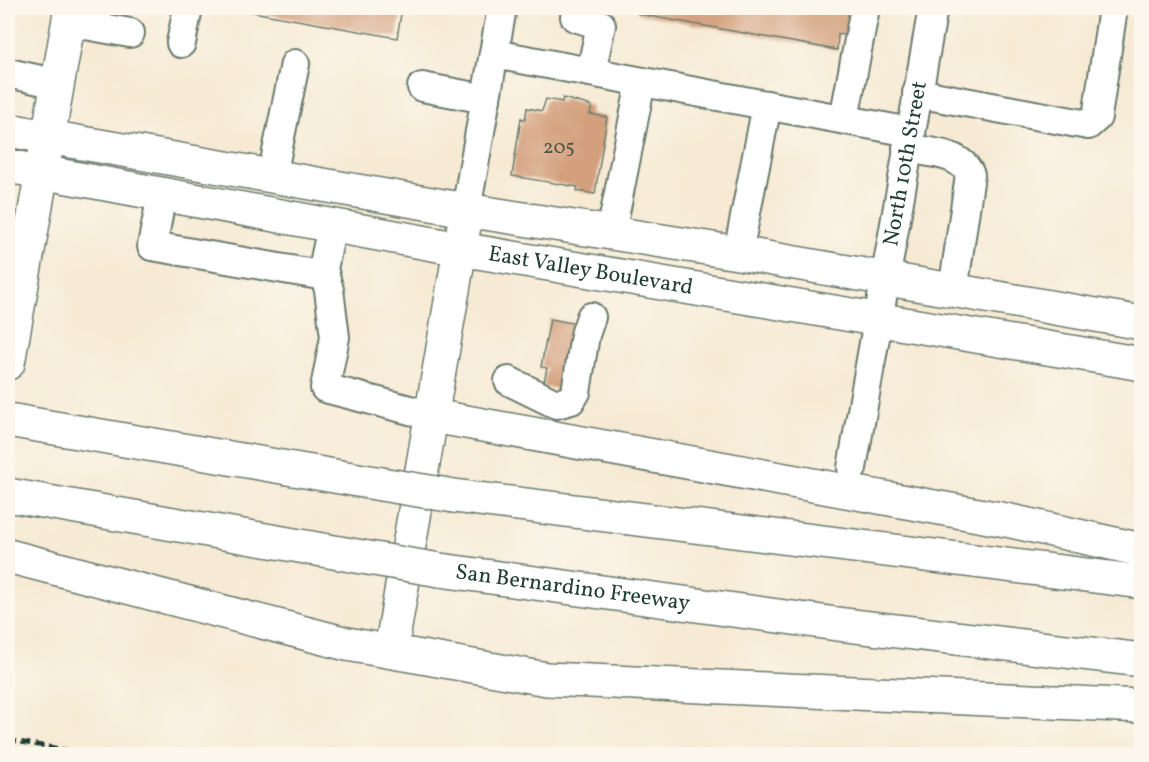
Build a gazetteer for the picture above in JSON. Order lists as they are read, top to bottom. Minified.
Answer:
{"streets":{"main road":["East Valley Boulevard","San Bernardino Freeway"],"street":["North 10th Street"]},"crossings":[["North 10th Street","East Valley Boulevard"]],"house_numbers":["205"]}
